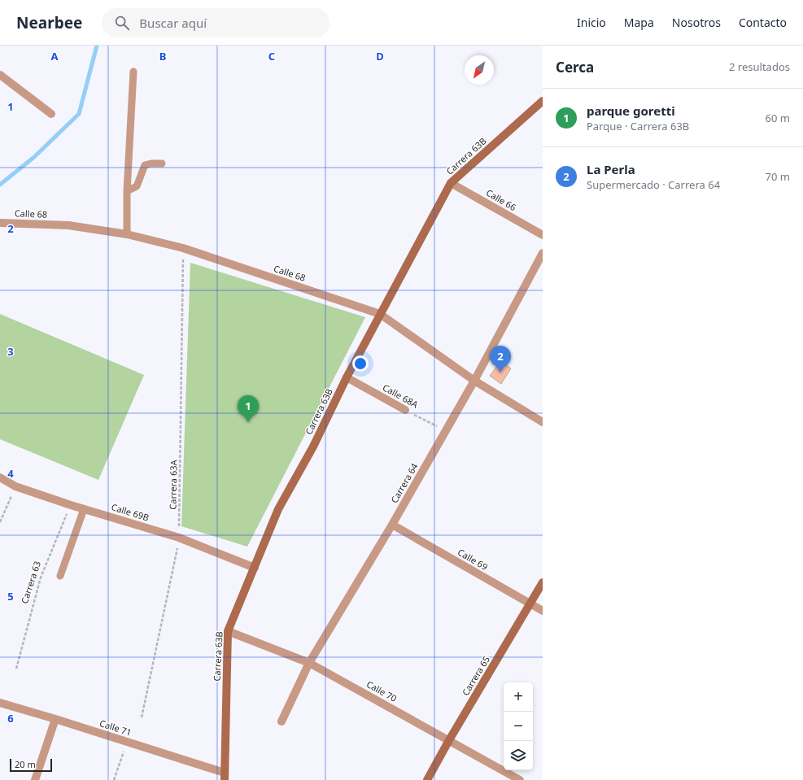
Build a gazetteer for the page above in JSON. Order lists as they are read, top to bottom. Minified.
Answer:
{"streets":{"main road":["Carrera 63B","Carrera 65"],"street":["Calle 66","Calle 68","Calle 68A","Carrera 64","Calle 69B","Calle 69","Calle 70","Calle 71"],"path":["Carrera 63A","Carrera 63"]},"crossings":[["Carrera 63B","Calle 66"],["Carrera 63B","Calle 68"],["Carrera 63B","Calle 68A"],["Carrera 63B","Calle 69B"],["Carrera 63B","Calle 70"],["Carrera 63B","Calle 71"],["Calle 68","Carrera 64"],["Calle 68","Carrera 63A"],["Calle 68A","Carrera 64"],["Carrera 64","Calle 69"],["Carrera 64","Calle 70"],["Carrera 63A","Calle 69B"],["Calle 69B","Carrera 63"],["Calle 69","Carrera 65"],["Carrera 65","Calle 70"]],"scale_bar":"20 m","north":"bottom left","page":{"header":"Nearbee","search":"Buscar aquí","nav":["Inicio","Mapa","Nosotros","Contacto"],"heading":["Cerca","2 resultados"],"list":[{"mark":"1","name":"parque goretti","note":"Parque · Carrera 63B","value":"60 m"},{"mark":"2","name":"La Perla","note":"Supermercado · Carrera 64","value":"70 m"}],"pins":["2","1"],"map_buttons":["+","−"],"scale":"20 m"},"grid":{"columns":["A","B","C","D"],"rows":["1","2","3","4","5","6"]}}
